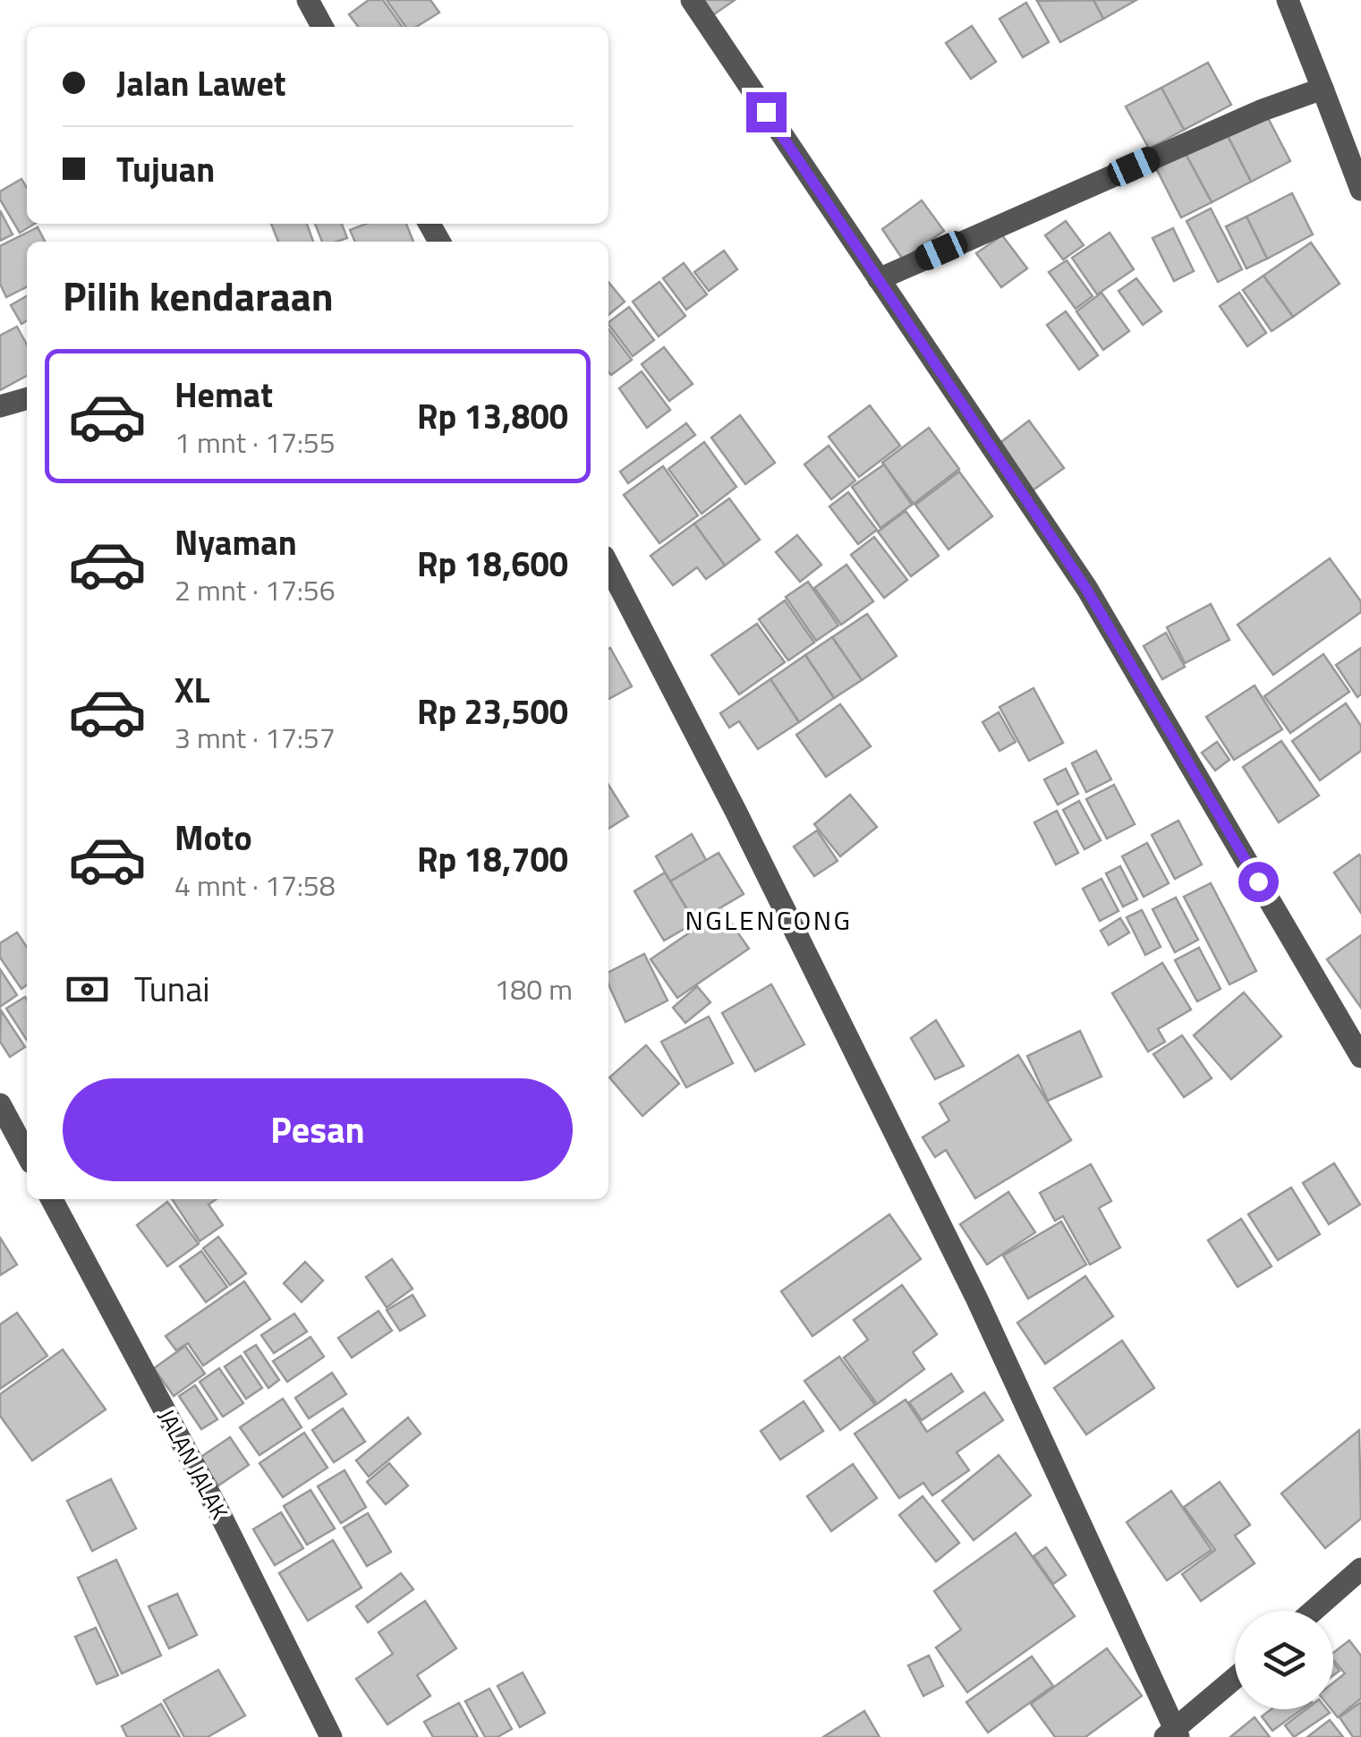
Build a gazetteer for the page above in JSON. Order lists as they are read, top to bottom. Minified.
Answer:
{"streets":{"street":["JALAN JALAK"]},"districts":["NGLENCONG"],"page":{"banner":["Jalan Lawet","Tujuan"],"heading":"Pilih kendaraan","list":[{"name":"Hemat","note":"1 mnt · 17:55","value":"Rp 13,800"},{"name":"Nyaman","note":"2 mnt · 17:56","value":"Rp 18,600"},{"name":"XL","note":"3 mnt · 17:57","value":"Rp 23,500"},{"name":"Moto","note":"4 mnt · 17:58","value":"Rp 18,700"}],"pay":["Tunai","180 m"],"buttons":"Pesan"}}
